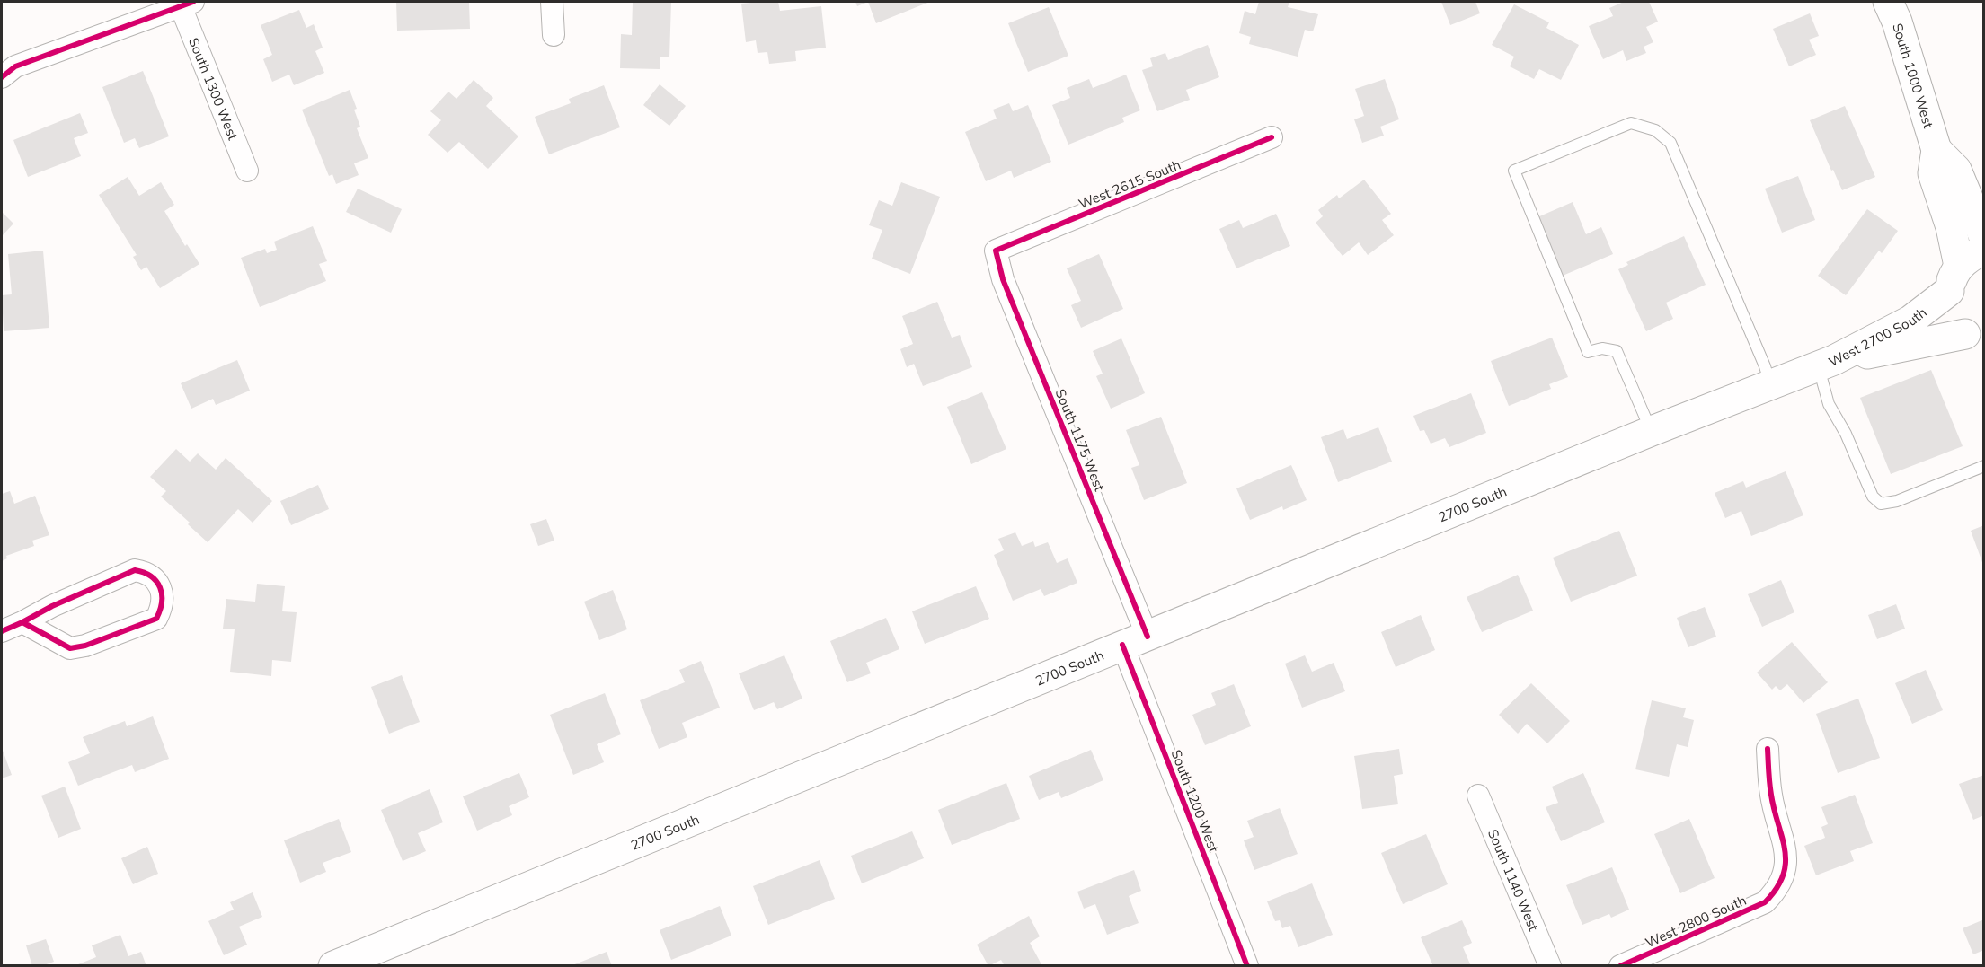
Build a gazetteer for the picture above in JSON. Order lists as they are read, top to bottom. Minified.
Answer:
{"streets":{"main road":["South 1000 West","West 2700 South","2700 South"],"street":["South 1300 West","West 2615 South","South 1175 West","South 1200 West","South 1140 West","West 2800 South"]},"crossings":[["South 1000 West","West 2700 South"],["West 2615 South","South 1175 West"],["West 2700 South","2700 South"],["South 1175 West","2700 South"],["South 1175 West","South 1200 West"],["2700 South","South 1200 West"]]}
